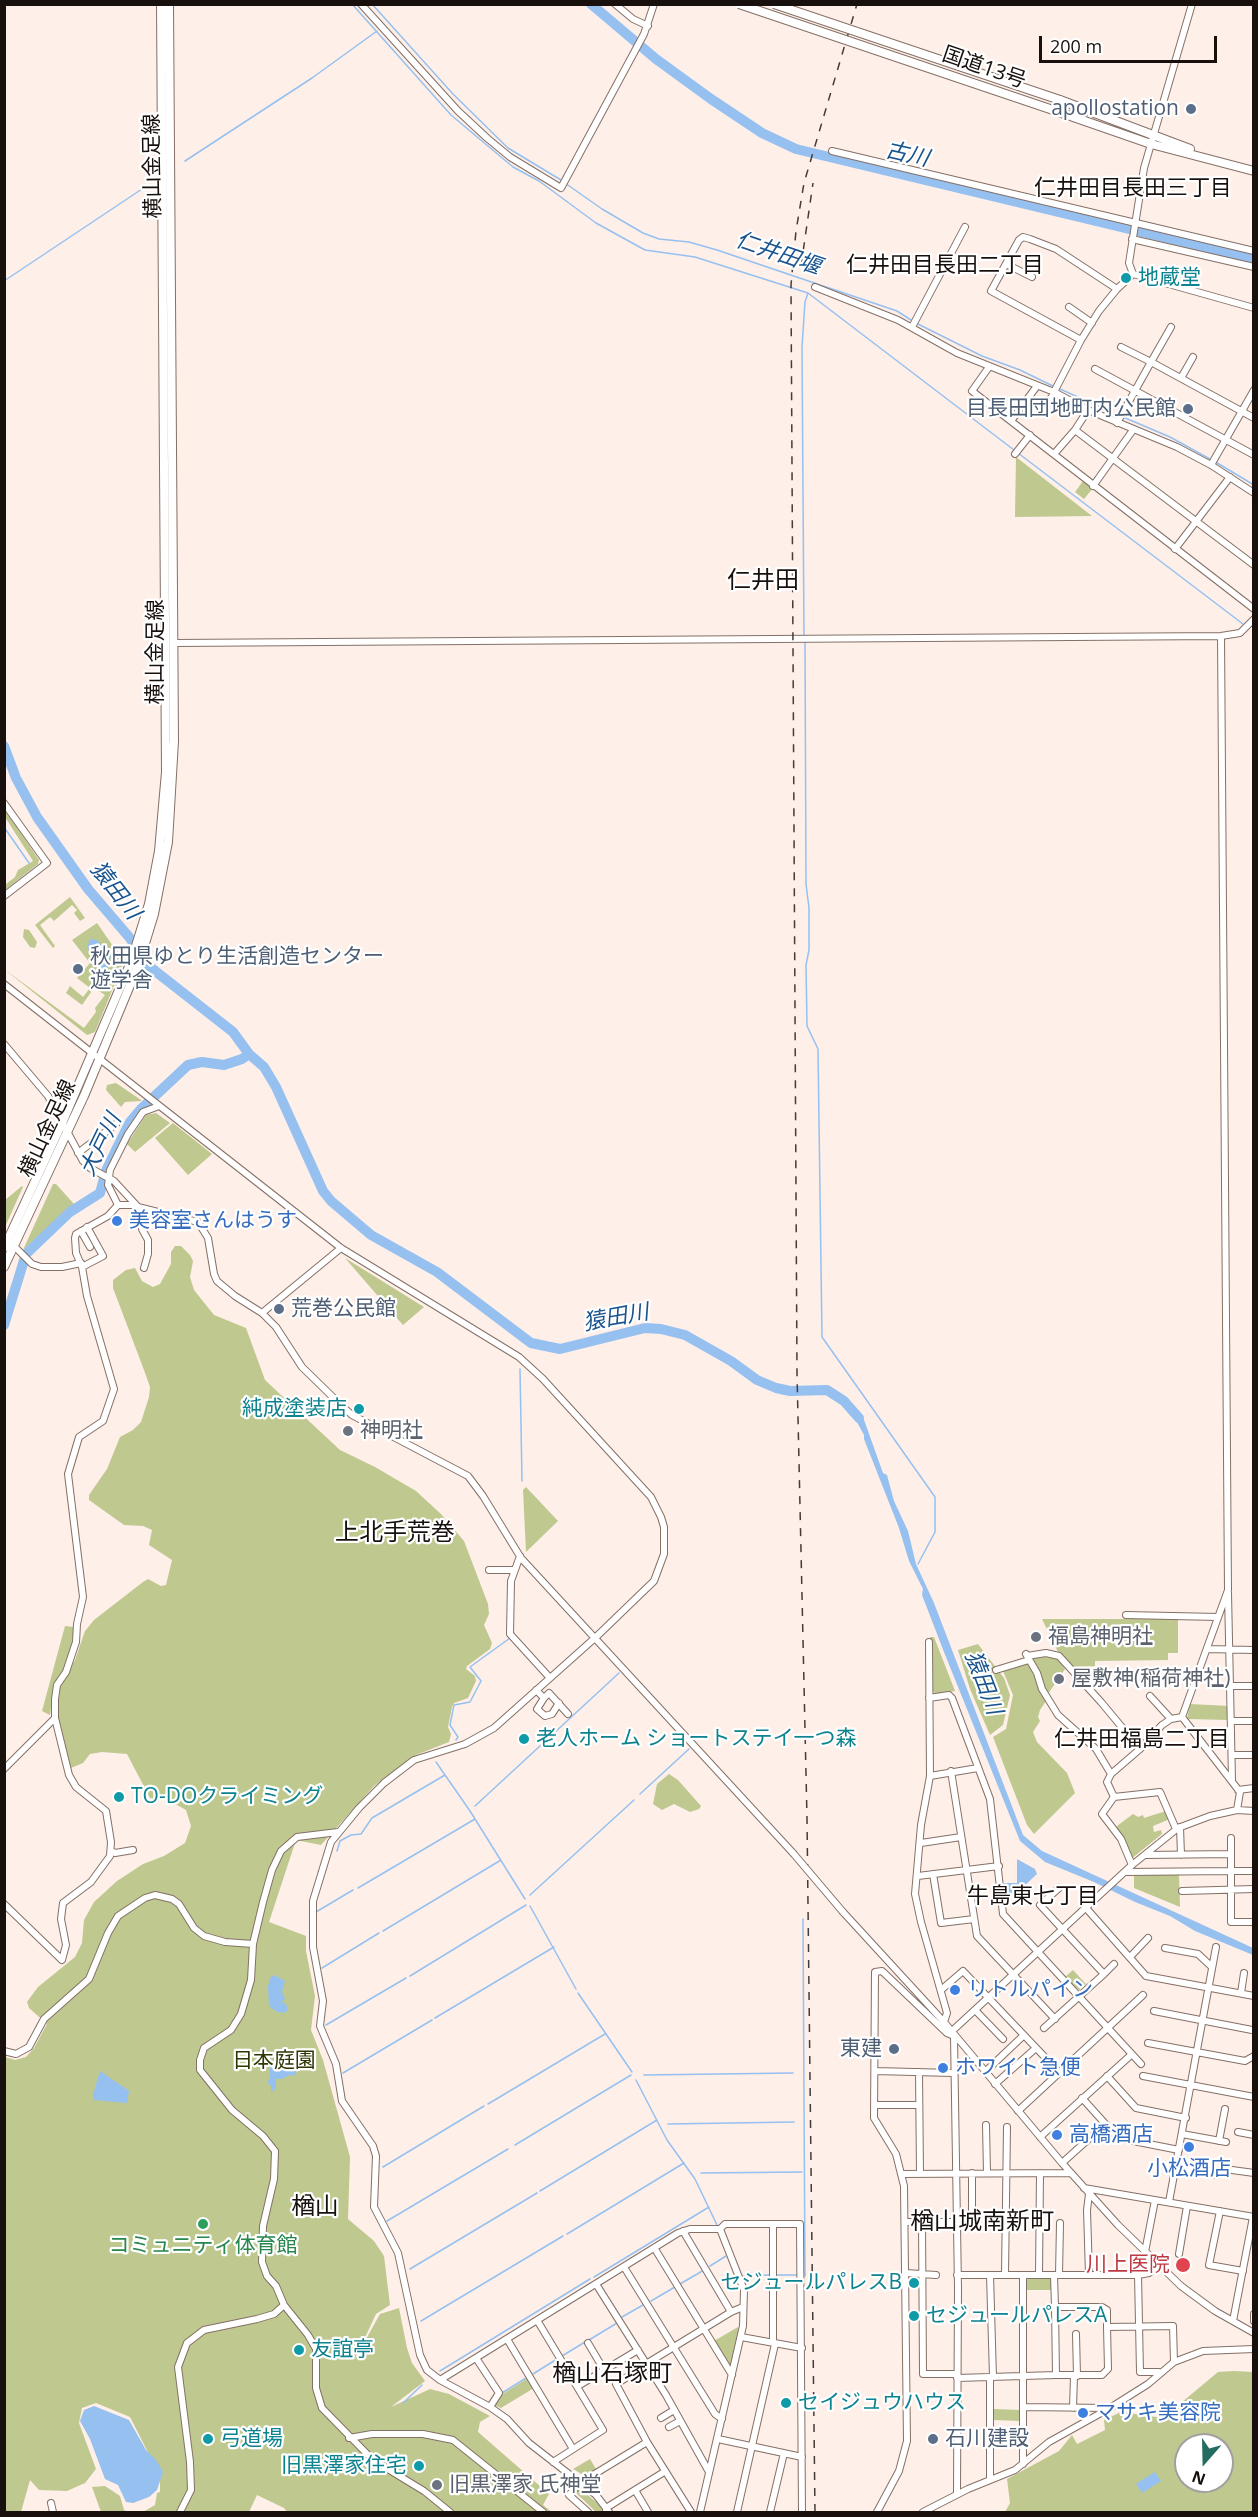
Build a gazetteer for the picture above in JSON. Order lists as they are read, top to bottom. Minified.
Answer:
{"streets":{"highway":["国道13号"],"main road":["横山金足線"]},"districts":["仁井田目長田三丁目","仁井田目長田二丁目","仁井田","上北手荒巻","仁井田福島二丁目","牛島東七丁目","楢山","楢山城南新町","楢山石塚町"],"water":["古川","仁井田堰","猿田川","大戸川"],"parks":["日本庭園"],"places":["apollostation","地蔵堂","目長田団地町内公民館","秋田県ゆとり生活創造センター 遊学舎","美容室さんはうす","荒巻公民館","純成塗装店","神明社","福島神明社","屋敷神(稲荷神社)","老人ホーム ショートステイ一つ森","TO-DOクライミング","リトルパイン","東建","ホワイト急便","高橋酒店","小松酒店","コミュニティ体育館","川上医院","セジュールパレスB","セジュールパレスA","友誼亭","セイジュウハウス","マサキ美容院","弓道場","石川建設","旧黒澤家住宅","旧黒澤家 氏神堂"],"scale_bar":"200 m","north":"bottom"}
